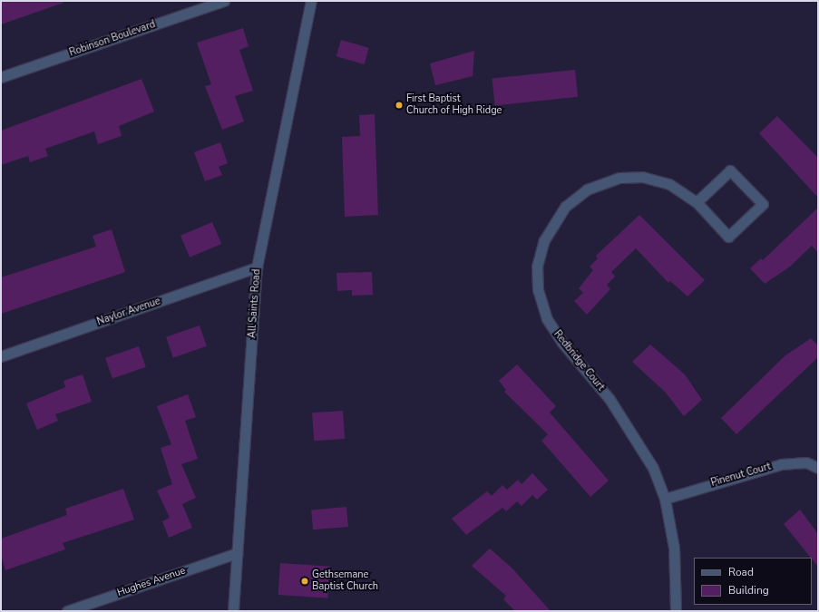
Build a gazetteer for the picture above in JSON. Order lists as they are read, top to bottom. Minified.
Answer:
{"streets":{"street":["Robinson Boulevard","All Saints Road","Naylor Avenue","Redbridge Court","Pinenut Court","Hughes Avenue"]},"crossings":[["All Saints Road","Naylor Avenue"],["All Saints Road","Hughes Avenue"],["Redbridge Court","Pinenut Court"]],"places":["First Baptist Church of High Ridge","Gethsemane Baptist Church"],"legend":["Road","Building"]}
